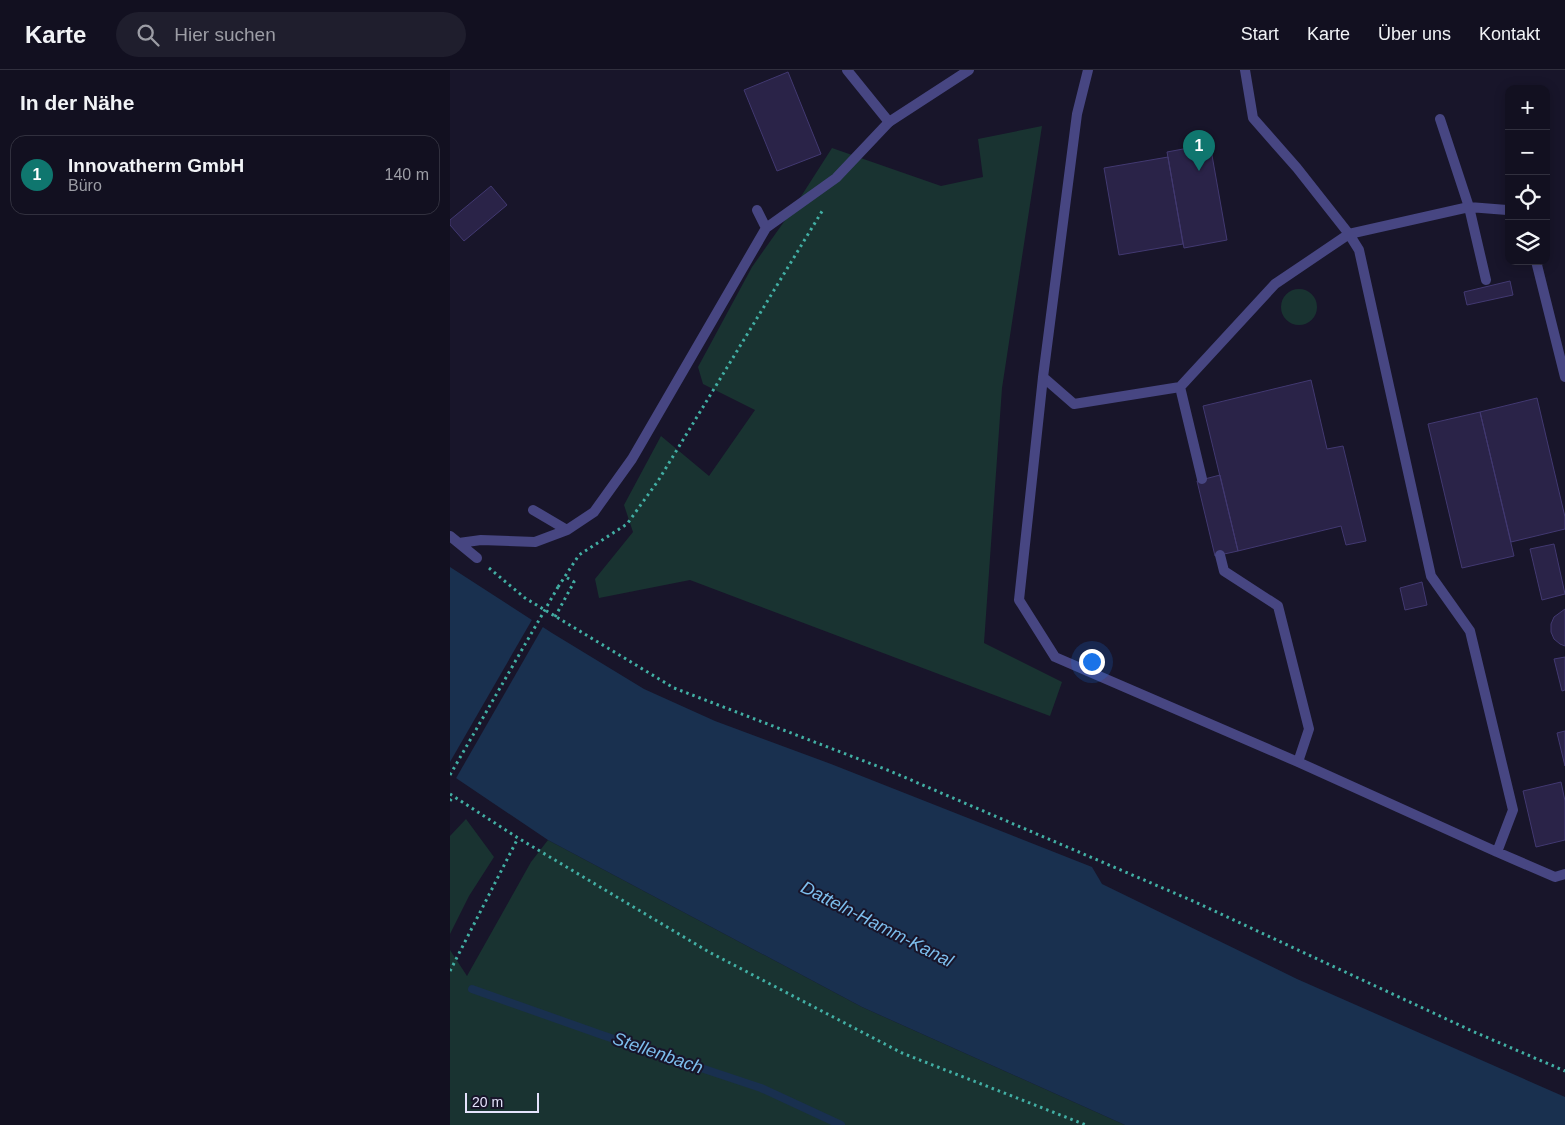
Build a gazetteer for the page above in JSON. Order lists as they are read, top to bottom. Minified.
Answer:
{"water":["Datteln-Hamm-Kanal","Stellenbach"],"scale_bar":"20 m","page":{"header":"Karte","search":"Hier suchen","nav":["Start","Karte","Über uns","Kontakt"],"heading":"In der Nähe","map_buttons":["+","−"],"pins":"1","list":[{"mark":"1","name":"Innovatherm GmbH","note":"Büro","value":"140 m"}],"scale":"20 m"}}
